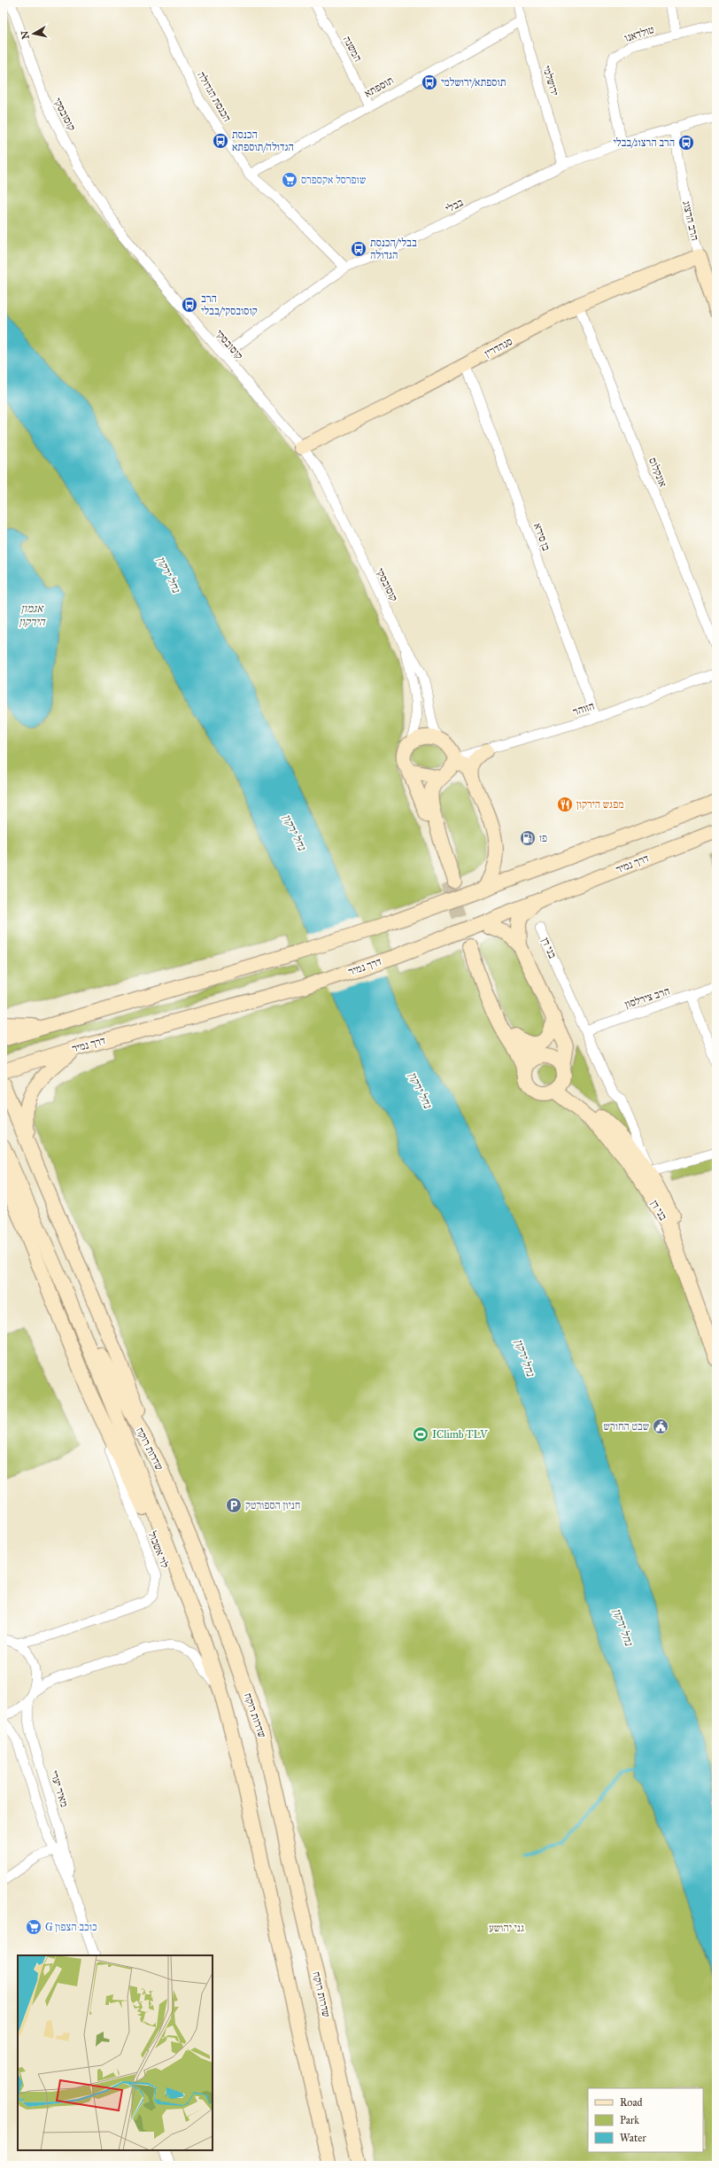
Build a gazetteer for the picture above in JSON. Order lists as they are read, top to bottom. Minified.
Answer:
{"streets":{"main road":["הרב הרצוג","סנהדרין","דרך נמיר","בני דן","שדרות רוקח"],"street":["טולדאנו","המשנה","ירושלמי","תוספתא","הכנסת הגדולה","קוסובסקי","בבלי","אונקלוס","בן סירא","הזוהר","הרב צירלסון","לוי אשכול","מאיר יערי"]},"crossings":[["טולדאנו","בבלי"],["המשנה","תוספתא"],["ירושלמי","תוספתא"],["ירושלמי","בבלי"],["תוספתא","הכנסת הגדולה"],["הכנסת הגדולה","בבלי"],["קוסובסקי","בבלי"],["קוסובסקי","סנהדרין"],["קוסובסקי","הזוהר"],["בבלי","הרב הרצוג"],["הרב הרצוג","סנהדרין"],["סנהדרין","אונקלוס"],["סנהדרין","בן סירא"],["בן סירא","הזוהר"],["בני דן","הרב צירלסון"],["לוי אשכול","מאיר יערי"]],"water":["נחל ירקון","אגמון הירקון"],"parks":["גני יהושע"],"places":{"bus stop":["תוספתא/ירושלמי","הכנסת הגדולה/תוספתא","הרב הרצוג/בבלי","בבלי/הכנסת הגדולה","הרב קוסובסקי/בבלי"],"supermarket":["שופרסל אקספרס","G כוכב הצפון"],"restaurant":["מפגש הירקון"],"fuel station":["פז"],"public building":["שבט החורש"],"sports":["IClimb TLV"],"parking":["חניון הספורטק"]},"legend":["Road","Park","Water"],"north":"left"}
